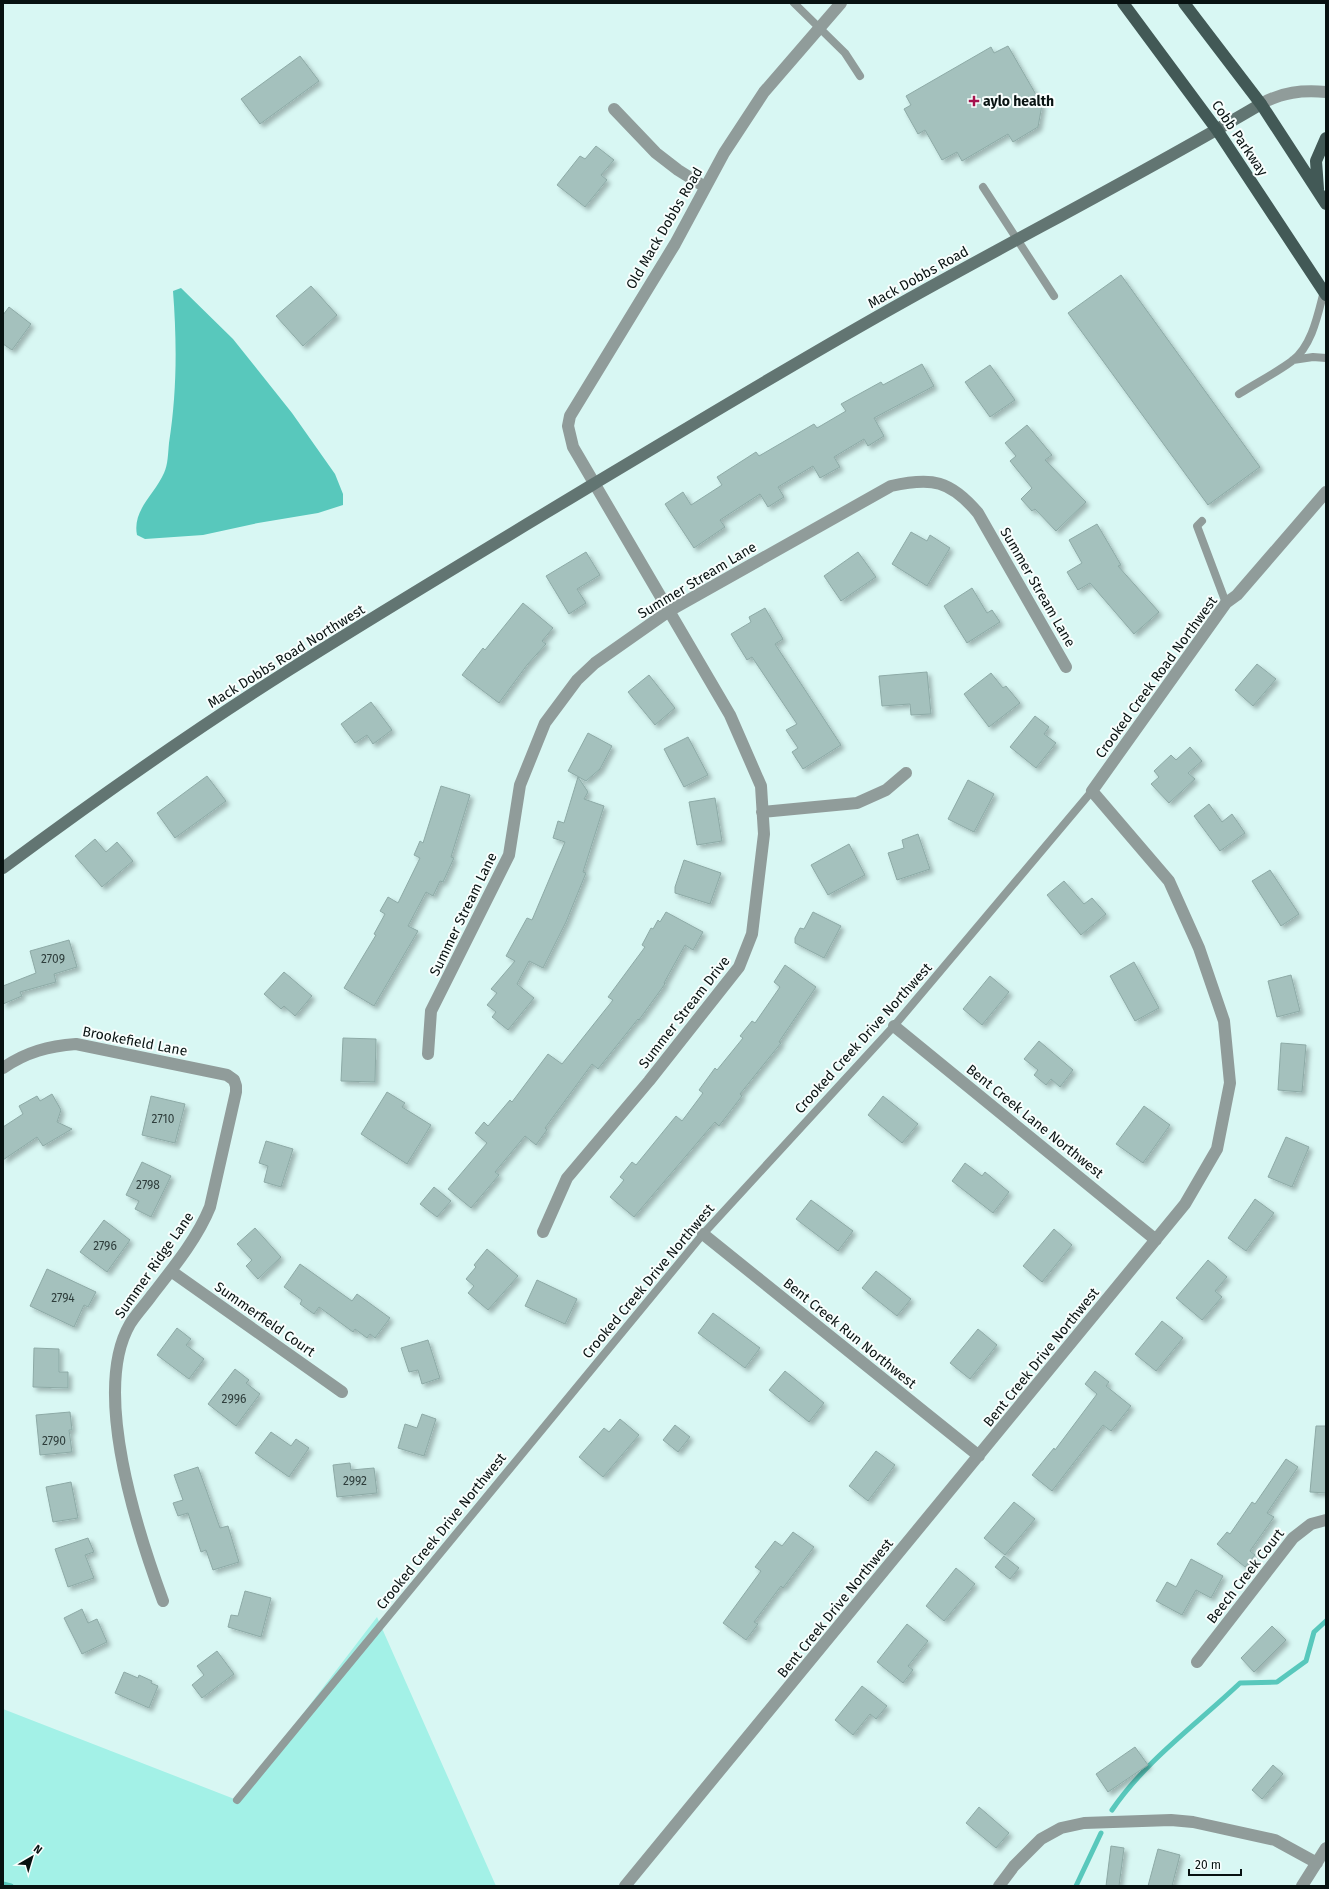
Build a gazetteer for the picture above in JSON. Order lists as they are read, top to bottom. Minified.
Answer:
{"streets":{"main road":["Cobb Parkway"],"street":["Old Mack Dobbs Road","Mack Dobbs Road","Summer Stream Lane","Mack Dobbs Road Northwest","Crooked Creek Road Northwest","Summer Stream Drive","Brookefield Lane","Bent Creek Lane Northwest","Summer Ridge Lane","Summerfield Court","Bent Creek Run Northwest","Bent Creek Drive Northwest","Beech Creek Court"],"lane":["Crooked Creek Drive Northwest"]},"crossings":[["Cobb Parkway","Mack Dobbs Road"],["Old Mack Dobbs Road","Mack Dobbs Road"],["Old Mack Dobbs Road","Mack Dobbs Road Northwest"],["Old Mack Dobbs Road","Summer Stream Drive"],["Mack Dobbs Road","Mack Dobbs Road Northwest"],["Mack Dobbs Road","Summer Stream Drive"],["Summer Stream Lane","Summer Stream Drive"],["Mack Dobbs Road Northwest","Summer Stream Drive"],["Crooked Creek Road Northwest","Crooked Creek Drive Northwest"],["Crooked Creek Road Northwest","Bent Creek Drive Northwest"],["Crooked Creek Drive Northwest","Bent Creek Lane Northwest"],["Crooked Creek Drive Northwest","Bent Creek Run Northwest"],["Crooked Creek Drive Northwest","Bent Creek Drive Northwest"],["Brookefield Lane","Summer Ridge Lane"],["Bent Creek Lane Northwest","Bent Creek Drive Northwest"],["Summer Ridge Lane","Summerfield Court"],["Bent Creek Run Northwest","Bent Creek Drive Northwest"]],"places":{"health":["aylo health"]},"house_numbers":["2709","2710","2798","2796","2794","2996","2790","2992"],"scale_bar":"20 m","north":"top right"}
